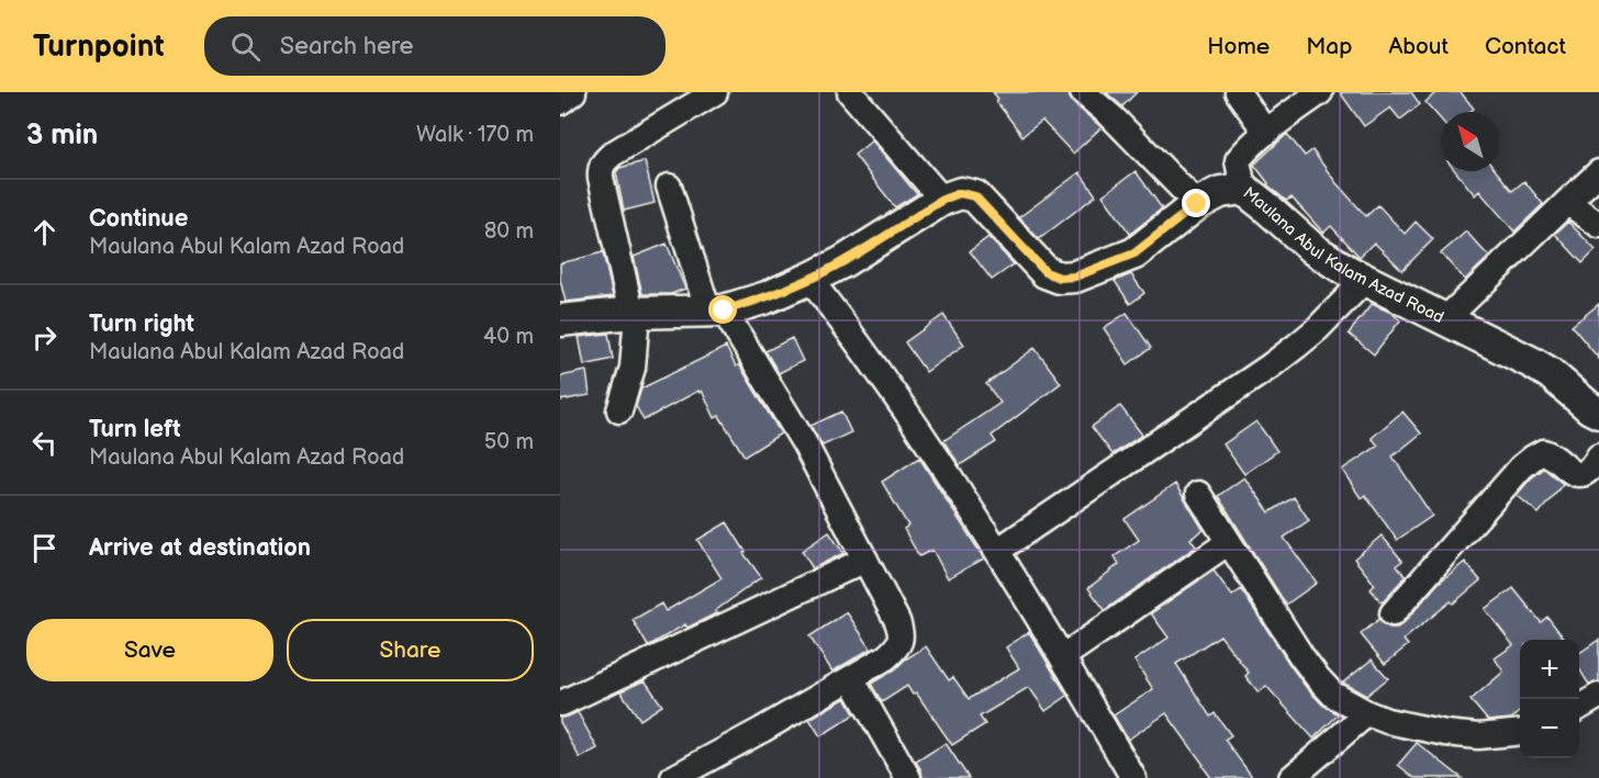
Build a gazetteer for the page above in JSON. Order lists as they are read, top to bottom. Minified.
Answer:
{"streets":{"street":["Maulana Abul Kalam Azad Road"]},"north":"top left","page":{"header":"Turnpoint","search":"Search here","nav":["Home","Map","About","Contact"],"heading":["3 min","Walk · 170 m"],"list":[["Continue","Maulana Abul Kalam Azad Road","80 m"],["Turn right","Maulana Abul Kalam Azad Road","40 m"],["Turn left","Maulana Abul Kalam Azad Road","50 m"],"Arrive at destination"],"buttons":["Save","Share"],"map_buttons":["+","−"]}}
